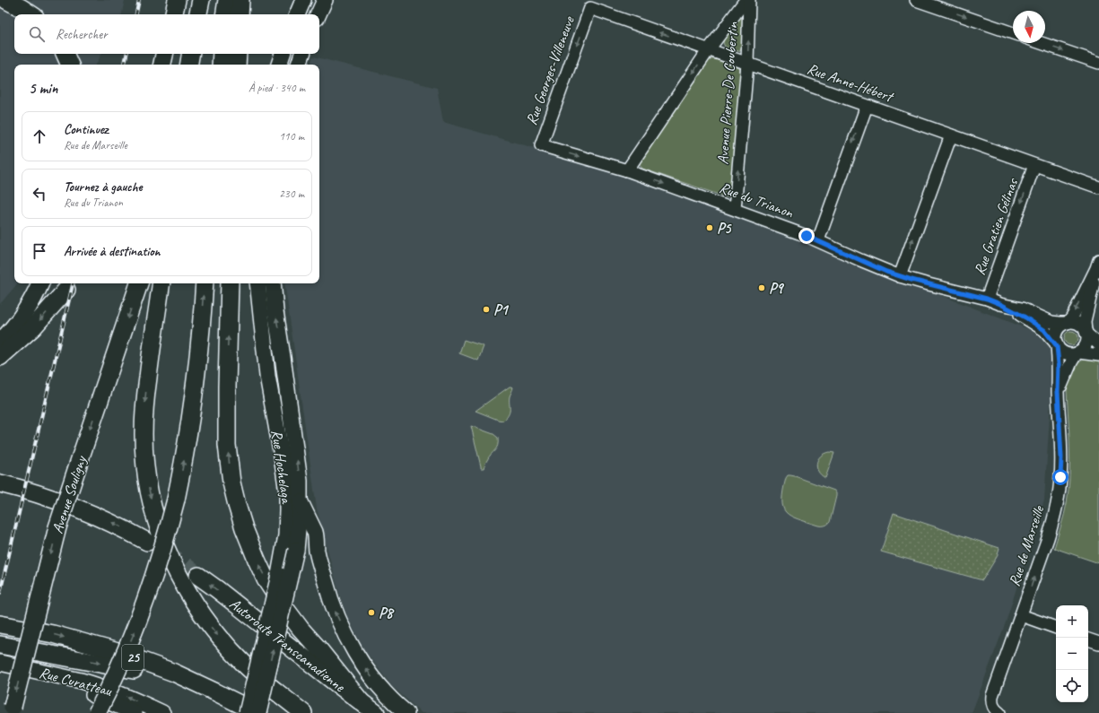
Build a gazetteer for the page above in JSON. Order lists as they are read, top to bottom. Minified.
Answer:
{"streets":{"highway":["Avenue Souligny","Autoroute Transcanadienne","25"],"main road":["Rue Hochelaga","Rue Curatteau"],"street":["Rue Georges-Villeneuve","Rue Anne-Hébert","Avenue Pierre-De Coubertin","Rue du Trianon","Rue Gratien Gélinas","Rue de Marseille"]},"crossings":[["Rue Georges-Villeneuve","Rue Anne-Hébert"],["Rue Georges-Villeneuve","Rue du Trianon"],["Rue Anne-Hébert","Avenue Pierre-De Coubertin"],["Rue Anne-Hébert","Rue Gratien Gélinas"],["Avenue Pierre-De Coubertin","Rue du Trianon"],["Rue du Trianon","Rue Gratien Gélinas"],["Rue du Trianon","Rue de Marseille"],["Rue Hochelaga","25"]],"one_way":["Rue Georges-Villeneuve","Rue de Marseille"],"places":["P5","P9","P1","P8"],"north":"bottom","page":{"search":"Rechercher","heading":["5 min","À pied · 340 m"],"list":[["Continuez","Rue de Marseille","110 m"],["Tournez à gauche","Rue du Trianon","230 m"],"Arrivée à destination"],"map_buttons":["+","−"]}}
